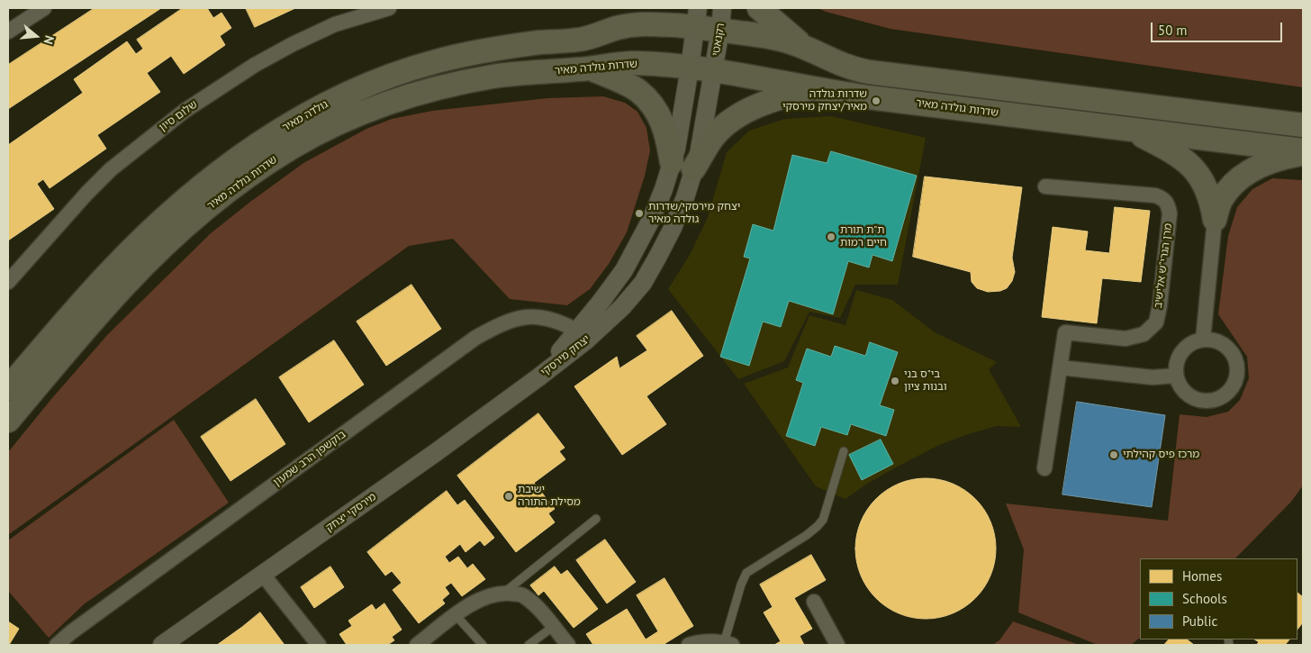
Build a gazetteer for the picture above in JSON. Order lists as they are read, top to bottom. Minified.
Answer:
{"streets":{"main road":["שדרות גולדה מאיר","גולדה מאיר"],"street":["רקנאטי","שלום סיון","מרן הגרי\"ש אלישיב","יצחק מירסקי","בוקשפן הרב שמעון","מירסקי יצחק"]},"crossings":[["רקנאטי","שדרות גולדה מאיר"],["רקנאטי","יצחק מירסקי"],["שדרות גולדה מאיר","יצחק מירסקי"],["יצחק מירסקי","בוקשפן הרב שמעון"],["יצחק מירסקי","מירסקי יצחק"]],"places":["שדרות גולדה מאיר/יצחק מירסקי","יצחק מירסקי/שדרות גולדה מאיר","ת\"ת תורת חיים רמות","בי\"ס בני ובנות ציון","מרכז פיס קהילתי","ישיבת מסילת התורה"],"legend":["Homes","Schools","Public"],"scale_bar":"50 m","north":"right"}
